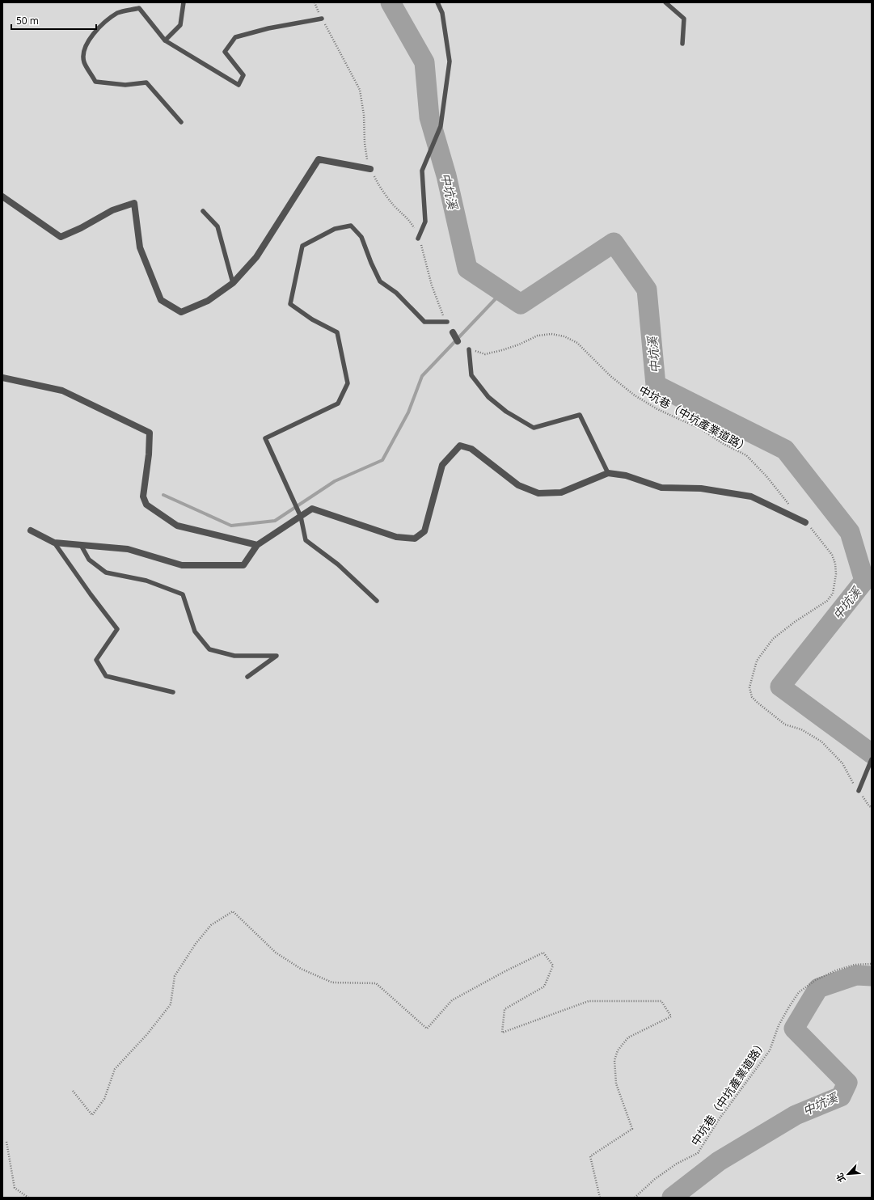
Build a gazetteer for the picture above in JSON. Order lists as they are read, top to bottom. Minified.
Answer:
{"streets":{"path":["中坑巷（中坑產業道路）"]},"water":["中坑溪"],"scale_bar":"50 m","north":"bottom left"}
